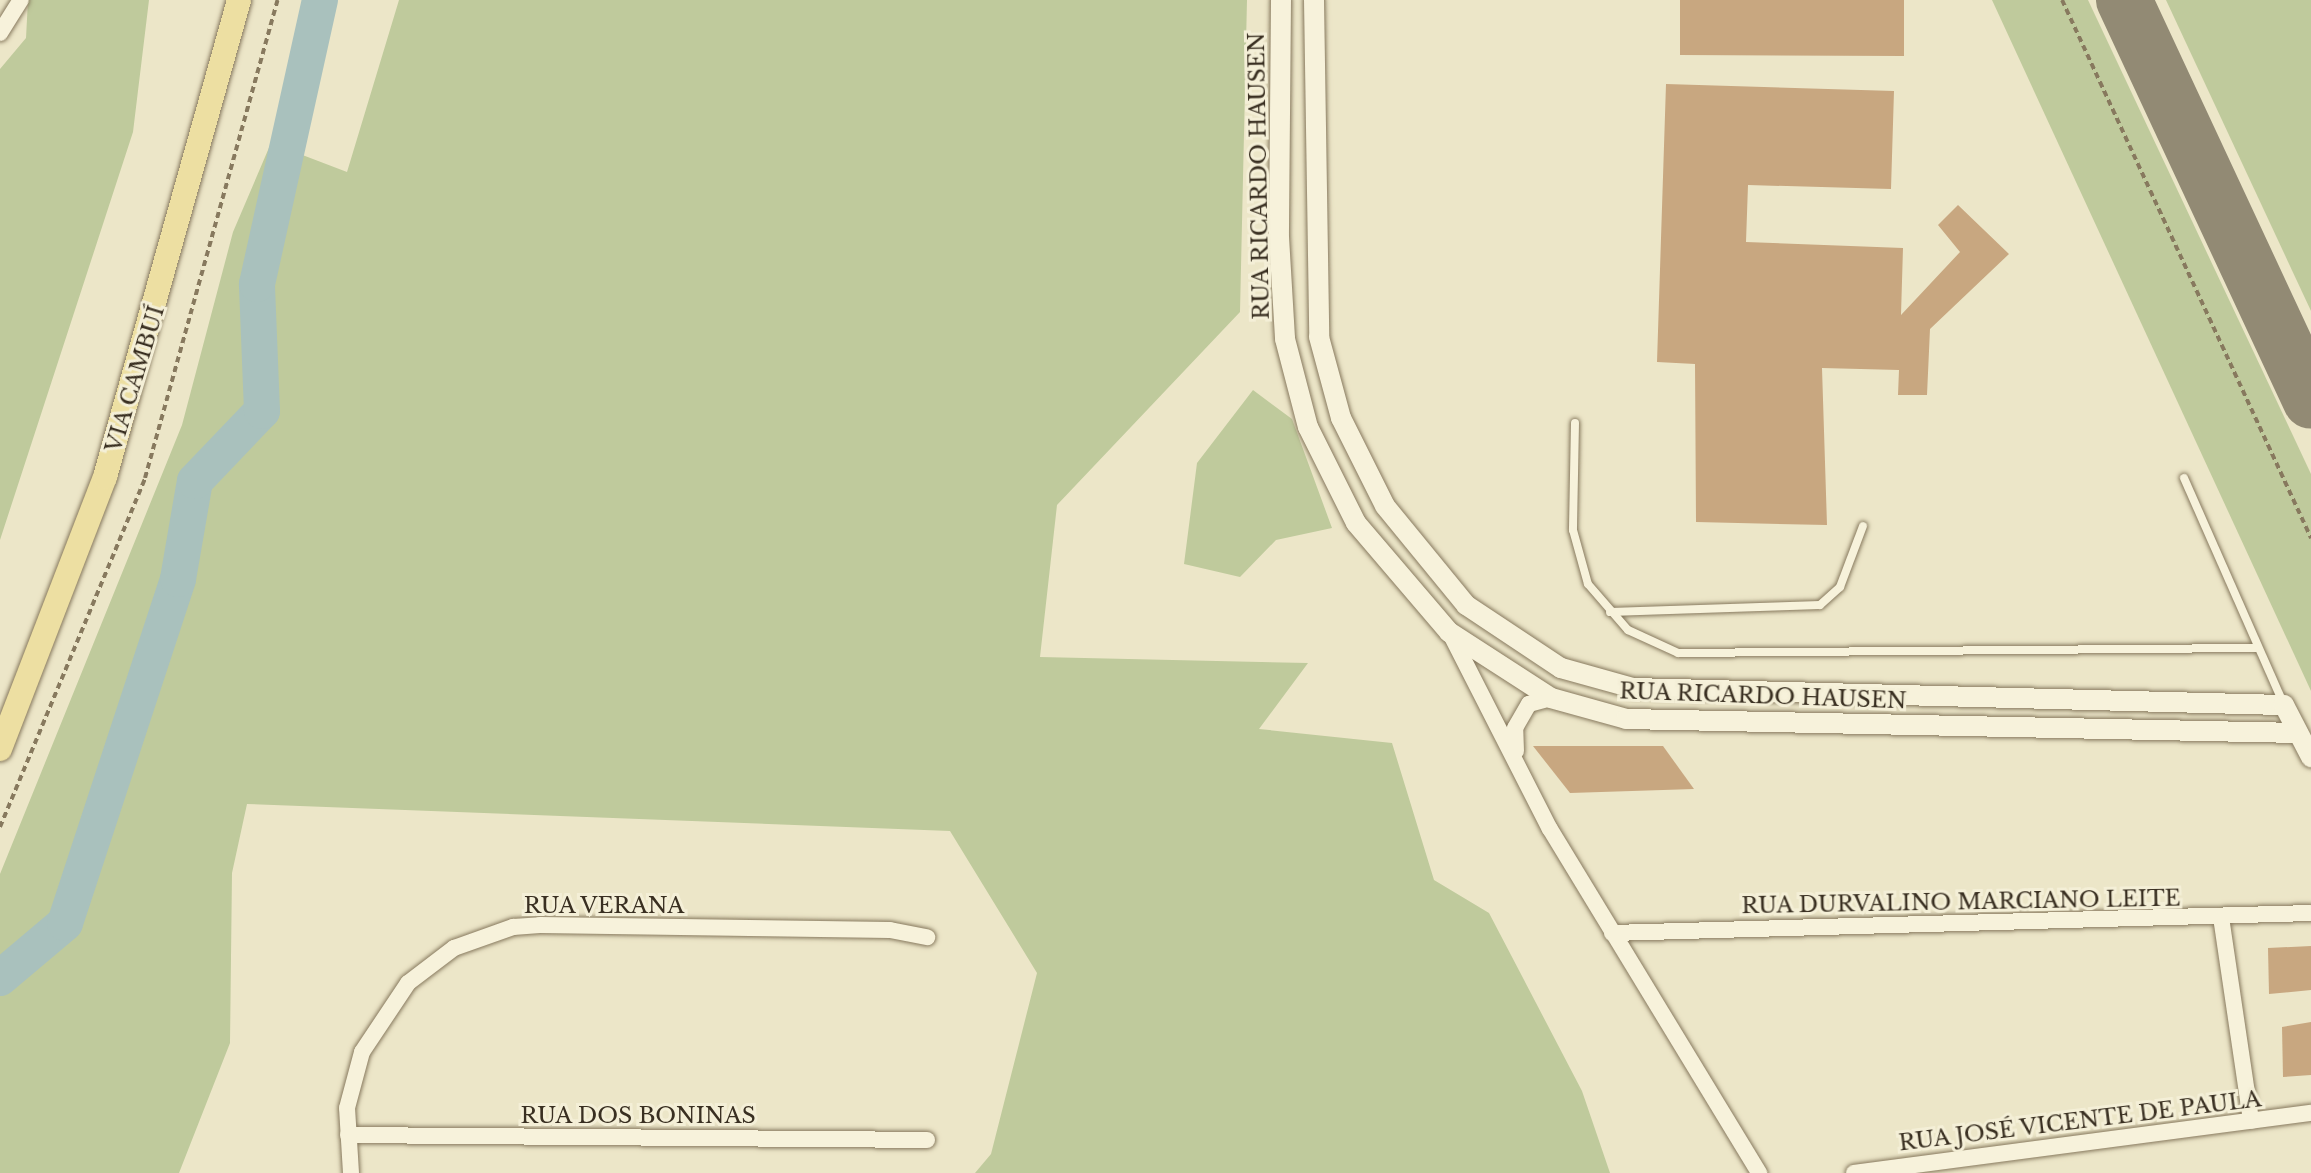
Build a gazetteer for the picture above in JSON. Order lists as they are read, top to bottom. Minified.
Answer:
{"streets":{"main road":["VIA CAMBUÍ"],"street":["RUA RICARDO HAUSEN","RUA DURVALINO MARCIANO LEITE","RUA VERANA","RUA DOS BONINAS","RUA JOSÉ VICENTE DE PAULA"]},"crossings":[["RUA VERANA","RUA DOS BONINAS"]]}
